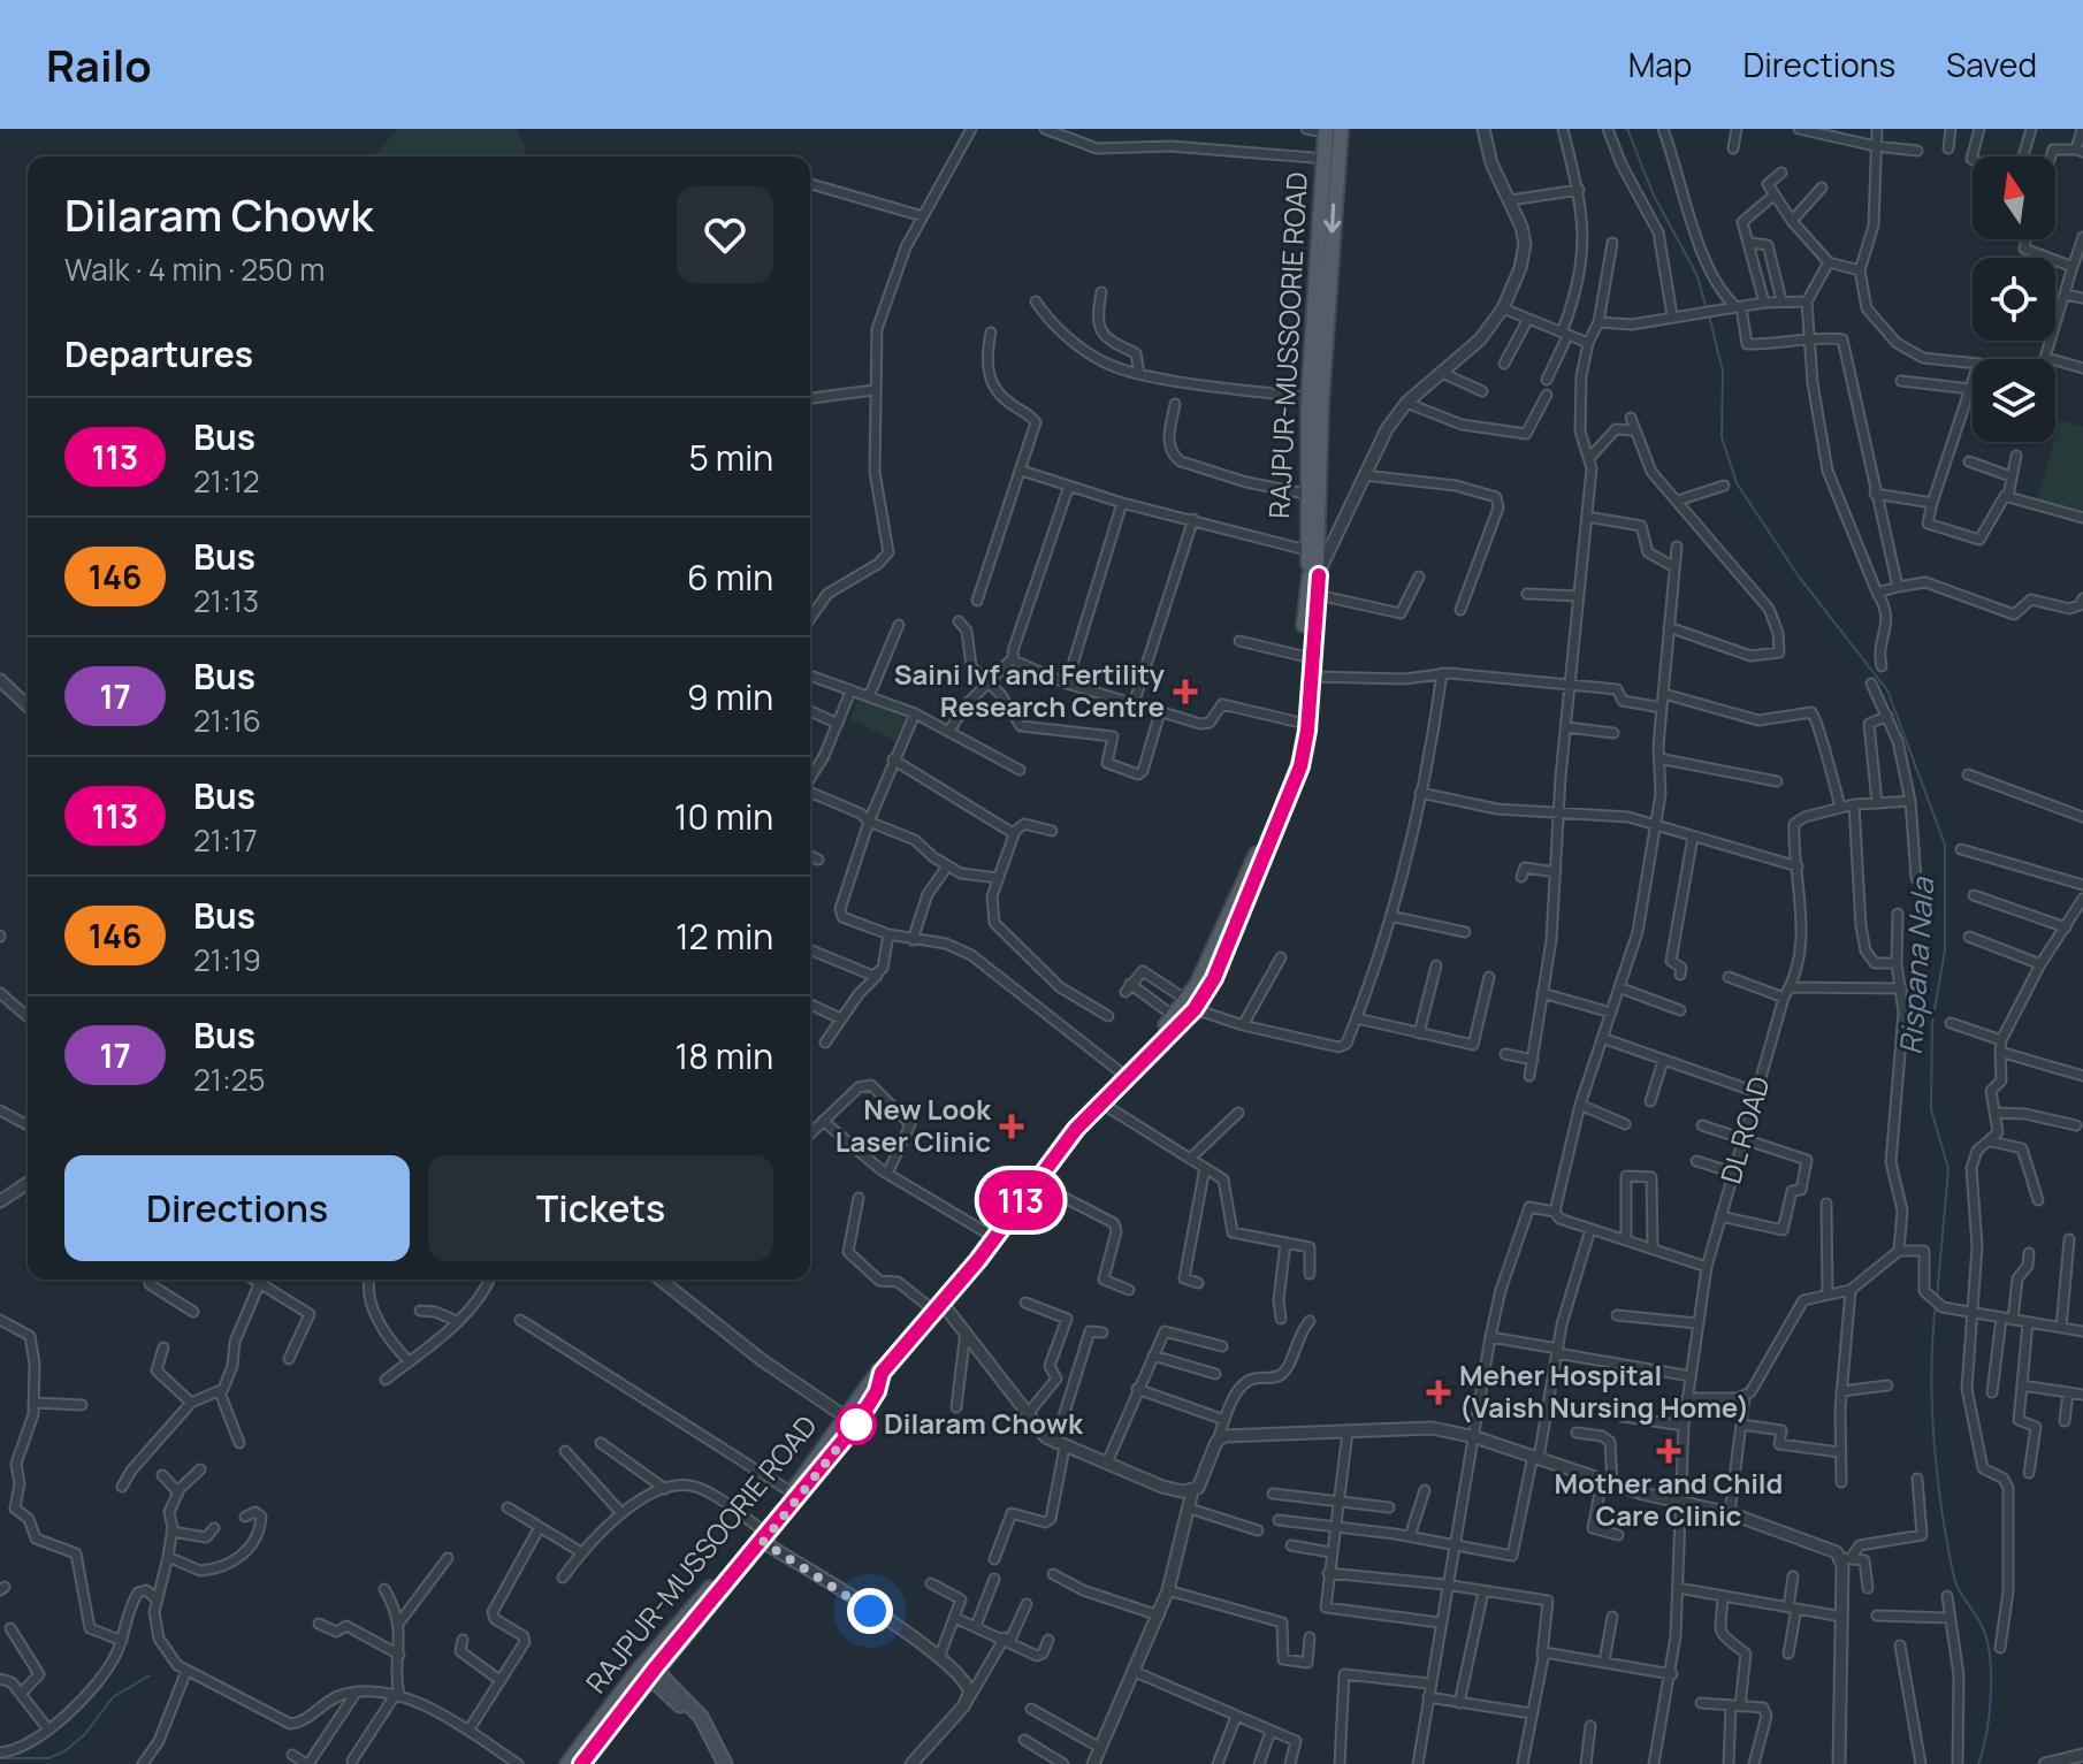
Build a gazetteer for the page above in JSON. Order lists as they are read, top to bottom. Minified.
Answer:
{"streets":{"main road":["RAJPUR-MUSSOORIE ROAD"],"street":["DL ROAD"]},"water":["Rispana Nala"],"places":{"health":["Saini Ivf and Fertility Research Centre","New Look Laser Clinic","Meher Hospital (Vaish Nursing Home)","Mother and Child Care Clinic"],"other":["Dilaram Chowk"]},"lines":["bus line 113"],"north":"top","page":{"header":"Railo","nav":["Map","Directions","Saved"],"on_map":"113","heading":[["Dilaram Chowk","Walk · 4 min · 250 m"],"Departures"],"list":[{"mark":"113","name":"Bus","note":"21:12","value":"5 min"},{"mark":"146","name":"Bus","note":"21:13","value":"6 min"},{"mark":"17","name":"Bus","note":"21:16","value":"9 min"},{"mark":"113","name":"Bus","note":"21:17","value":"10 min"},{"mark":"146","name":"Bus","note":"21:19","value":"12 min"},{"mark":"17","name":"Bus","note":"21:25","value":"18 min"}],"buttons":["Directions","Tickets"]}}
